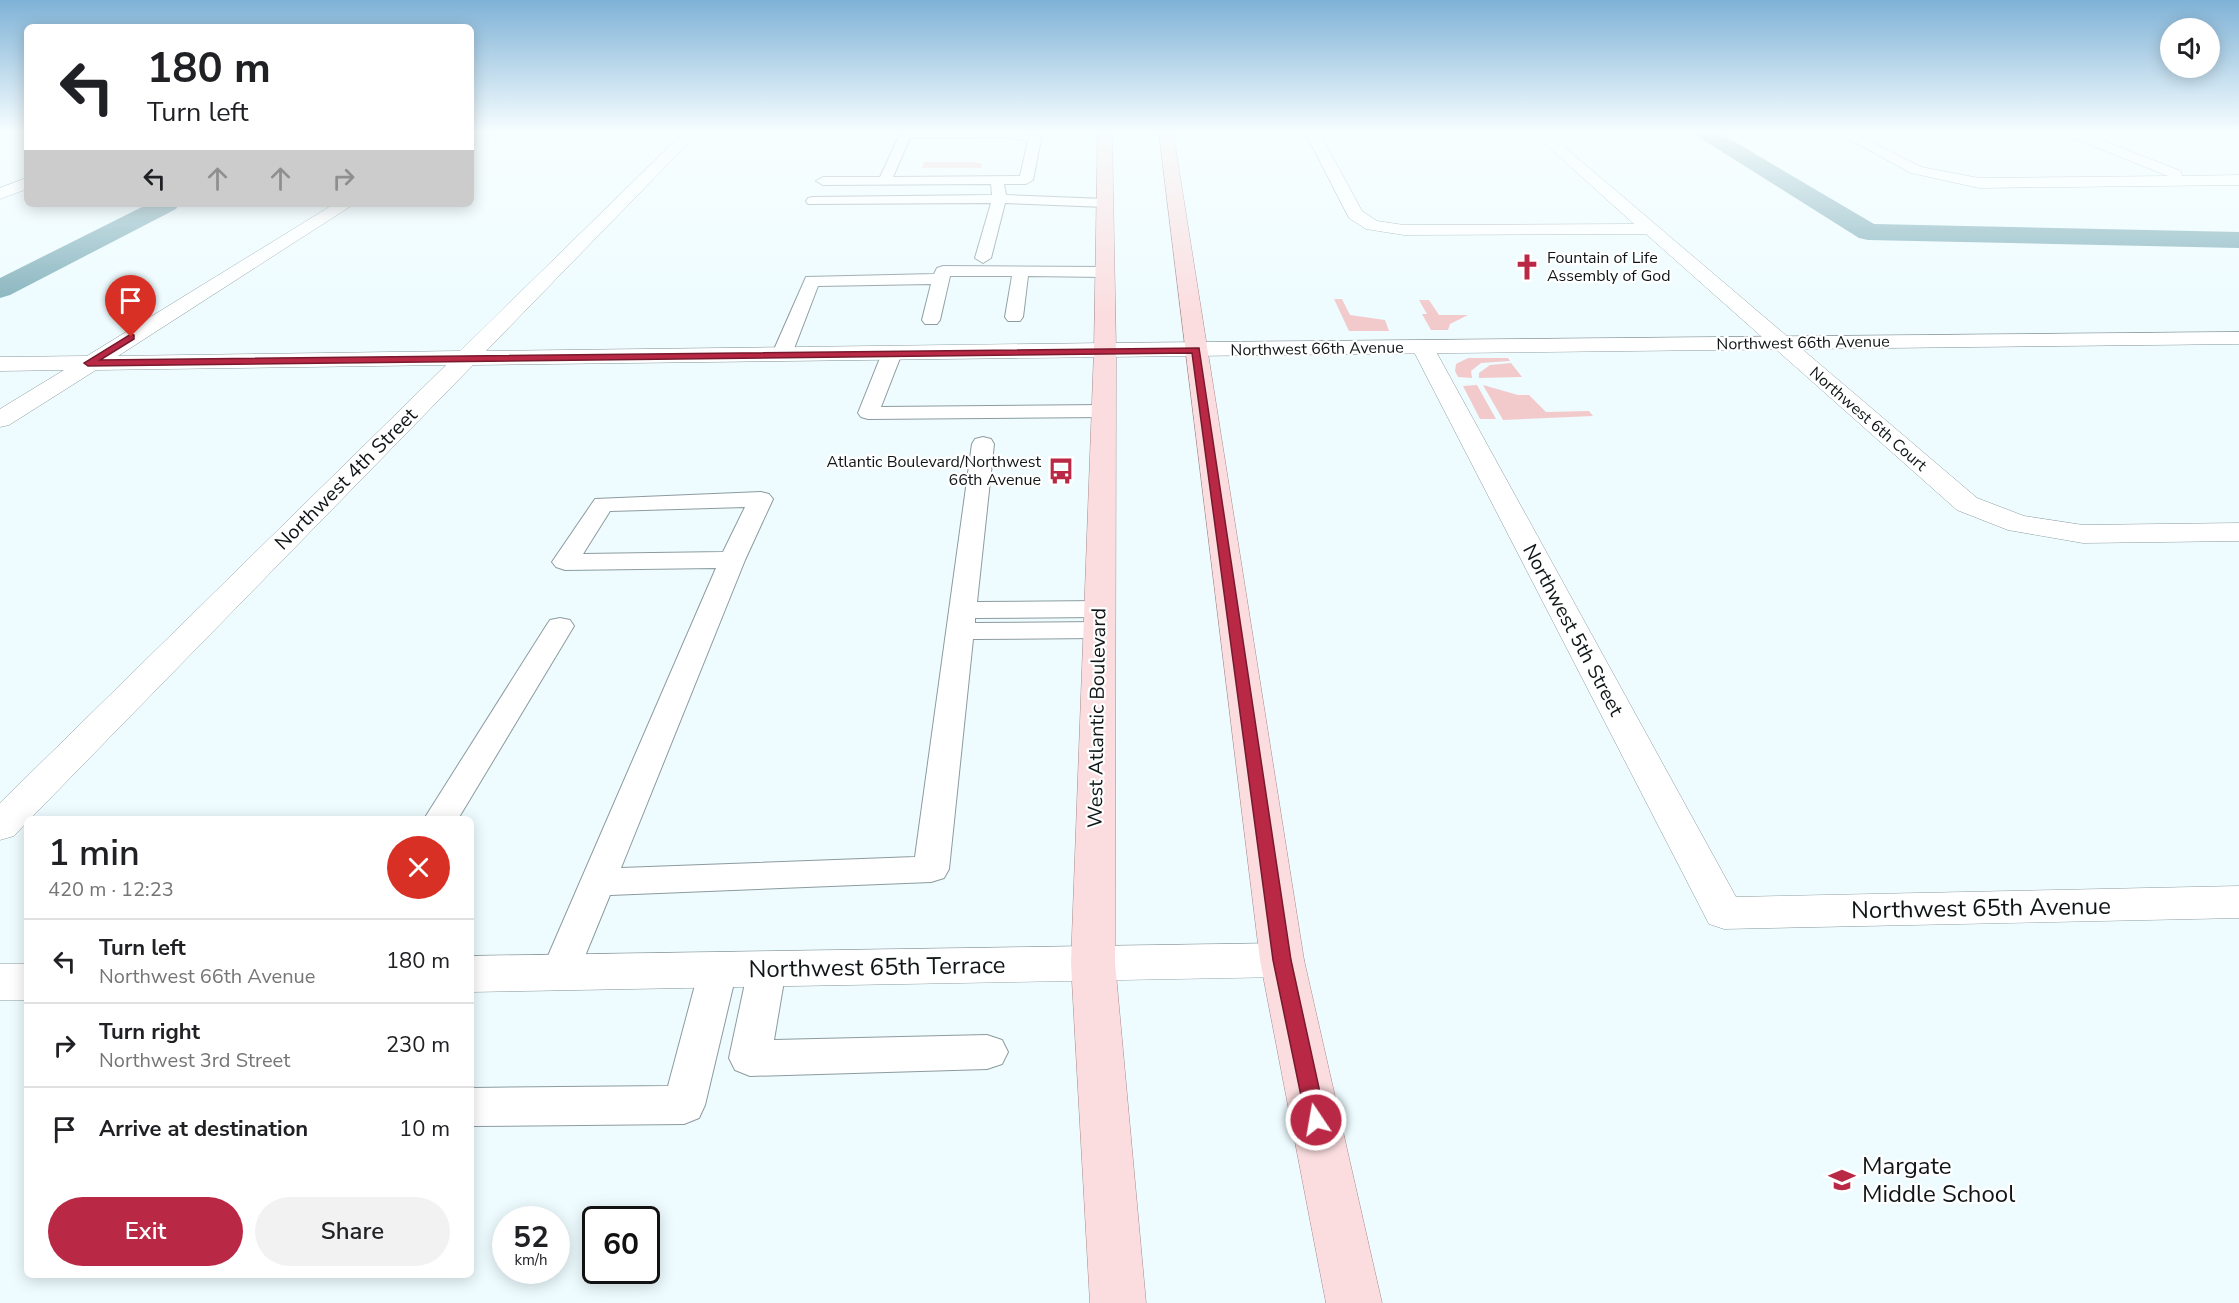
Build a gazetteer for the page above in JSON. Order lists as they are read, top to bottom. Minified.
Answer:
{"streets":{"main road":["West Atlantic Boulevard"],"street":["Northwest 66th Avenue","Northwest 6th Court","Northwest 4th Street","Northwest 5th Street","Northwest 65th Avenue","Northwest 65th Terrace"]},"crossings":[["Northwest 66th Avenue","Northwest 6th Court"],["Northwest 66th Avenue","Northwest 4th Street"],["Northwest 66th Avenue","Northwest 5th Street"],["Northwest 66th Avenue","West Atlantic Boulevard"],["Northwest 5th Street","Northwest 65th Avenue"],["West Atlantic Boulevard","Northwest 65th Terrace"]],"places":{"church":["Fountain of Life Assembly of God"],"bus stop":["Atlantic Boulevard/Northwest 66th Avenue"],"school or university":["Margate Middle School"]},"page":{"turn":["180 m","Turn left"],"heading":["1 min","420 m · 12:23"],"list":[{"name":"Turn left","note":"Northwest 66th Avenue","value":"180 m"},{"name":"Turn right","note":"Northwest 3rd Street","value":"230 m"},{"name":"Arrive at destination","value":"10 m"}],"buttons":["Exit","Share"],"speed":"52 km/h","limit":"60"}}
